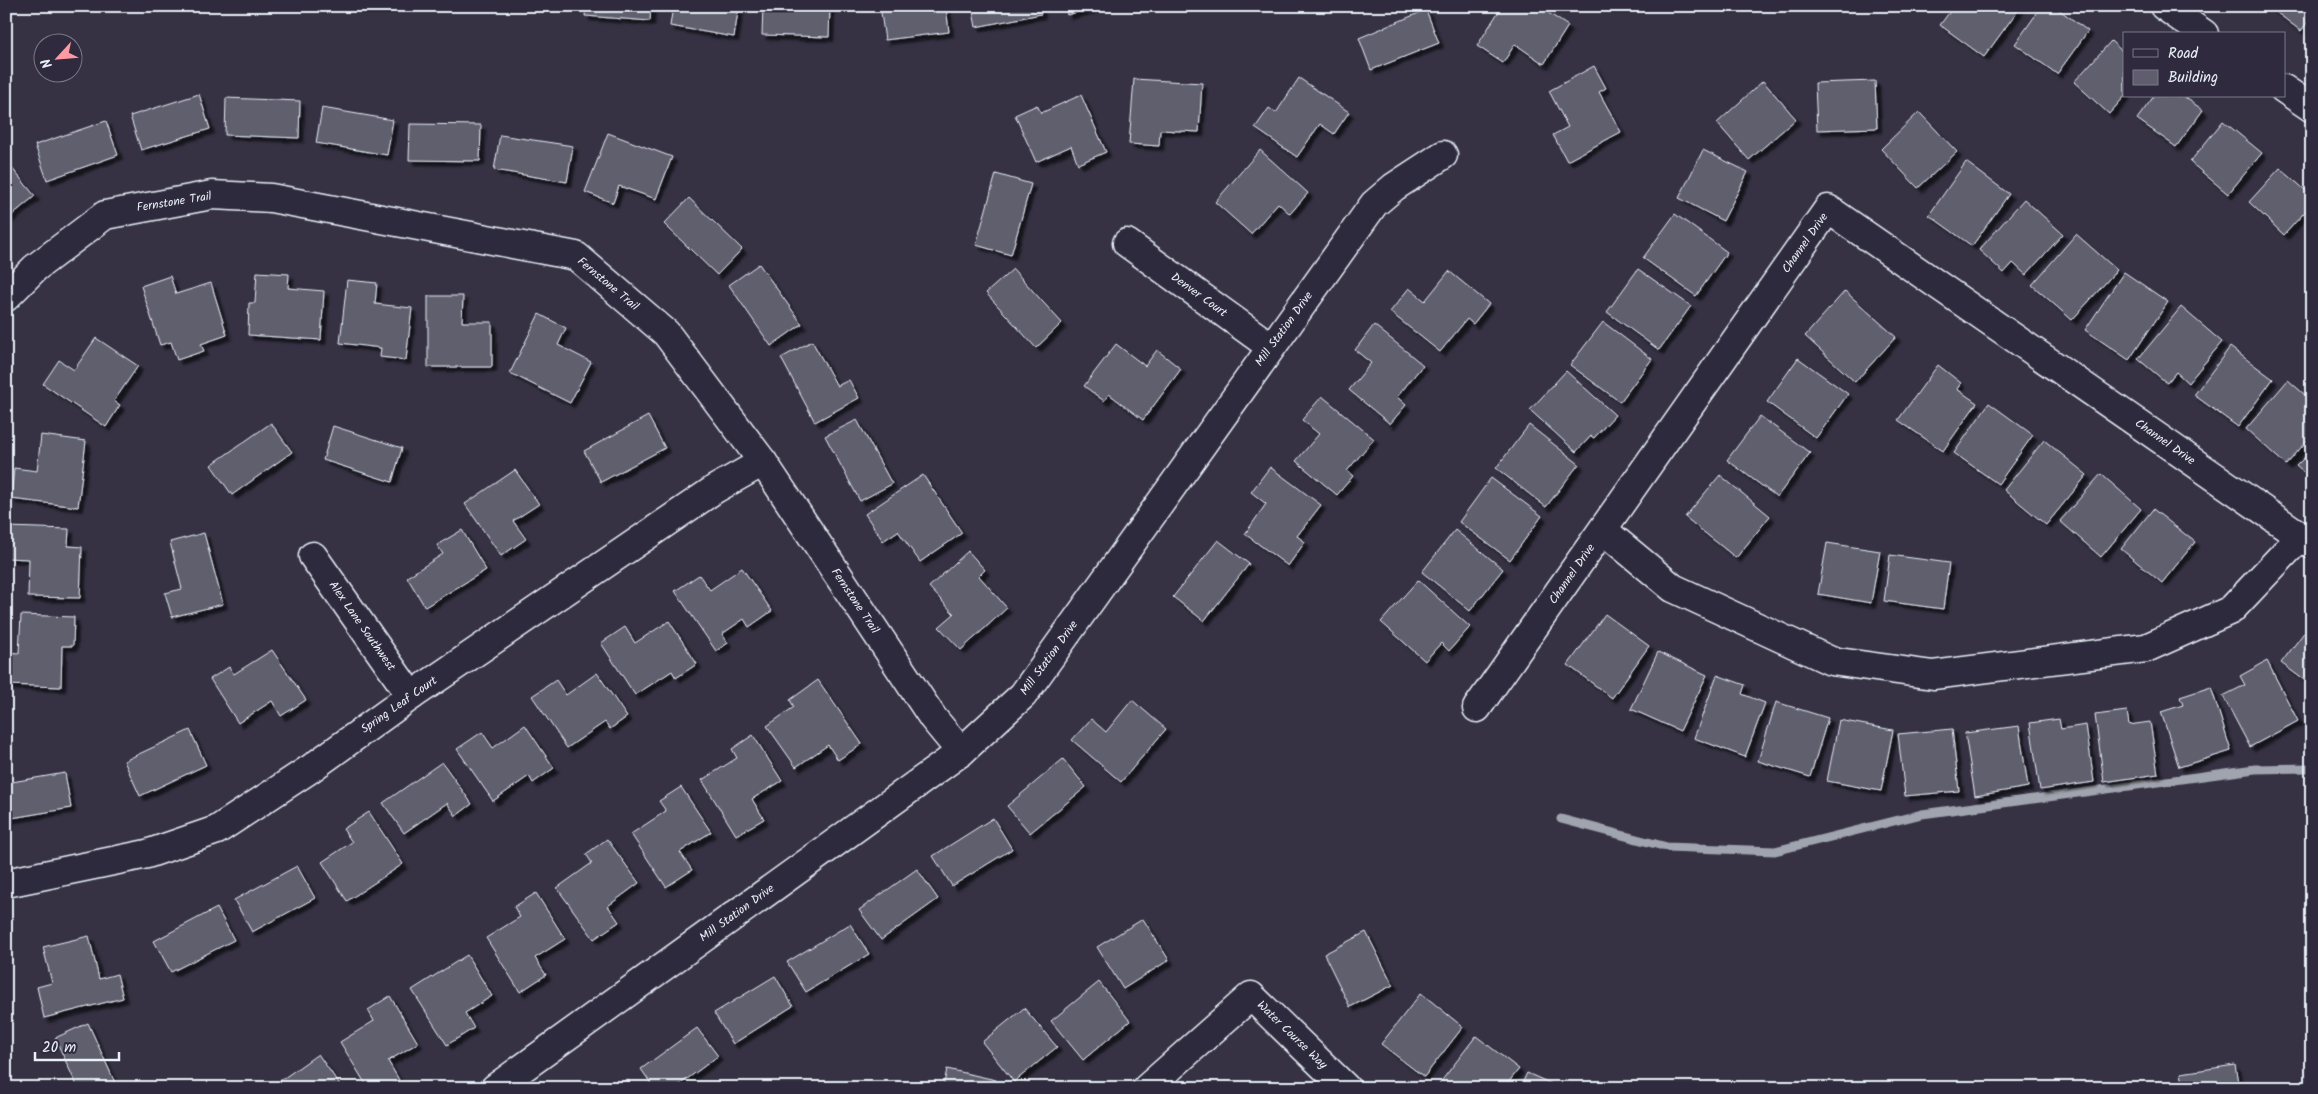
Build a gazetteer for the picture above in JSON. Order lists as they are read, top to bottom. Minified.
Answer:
{"streets":{"street":["Fernstone Trail","Channel Drive","Denver Court","Mill Station Drive","Alex Lane Southwest","Spring Leaf Court","Water Course Way"]},"crossings":[["Fernstone Trail","Mill Station Drive"],["Fernstone Trail","Spring Leaf Court"],["Denver Court","Mill Station Drive"],["Alex Lane Southwest","Spring Leaf Court"]],"legend":["Road","Building"],"scale_bar":"20 m","north":"bottom left"}
